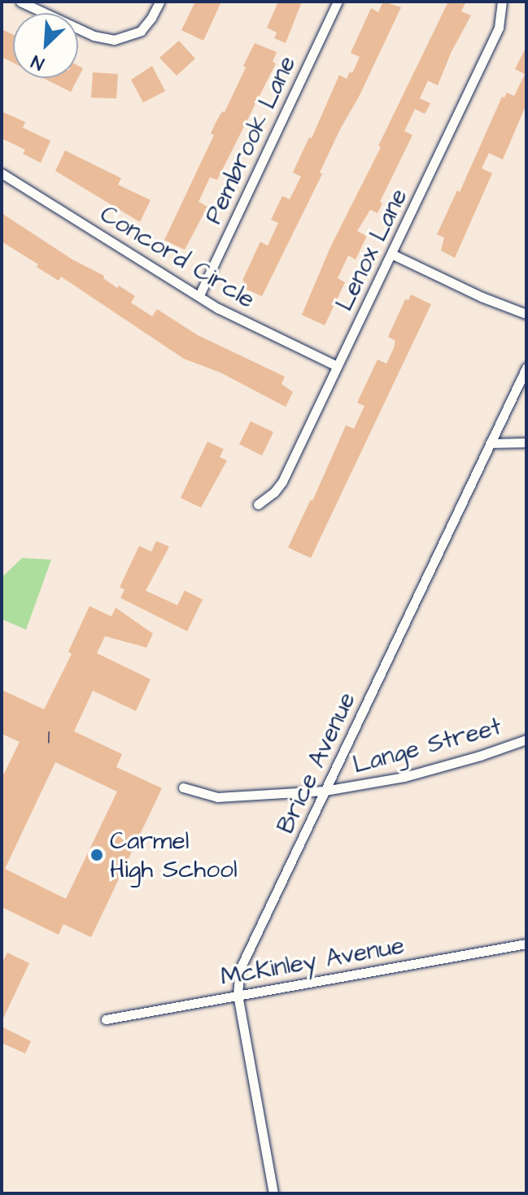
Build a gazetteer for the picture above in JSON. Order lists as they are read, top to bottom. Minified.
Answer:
{"streets":{"street":["Pembrook Lane","Lenox Lane","Concord Circle","Lange Street","Brice Avenue","McKinley Avenue"]},"crossings":[["Pembrook Lane","Concord Circle"],["Lenox Lane","Concord Circle"],["Lange Street","Brice Avenue"],["Brice Avenue","McKinley Avenue"]],"places":["Carmel High School"],"house_numbers":["1"],"north":"bottom left"}
